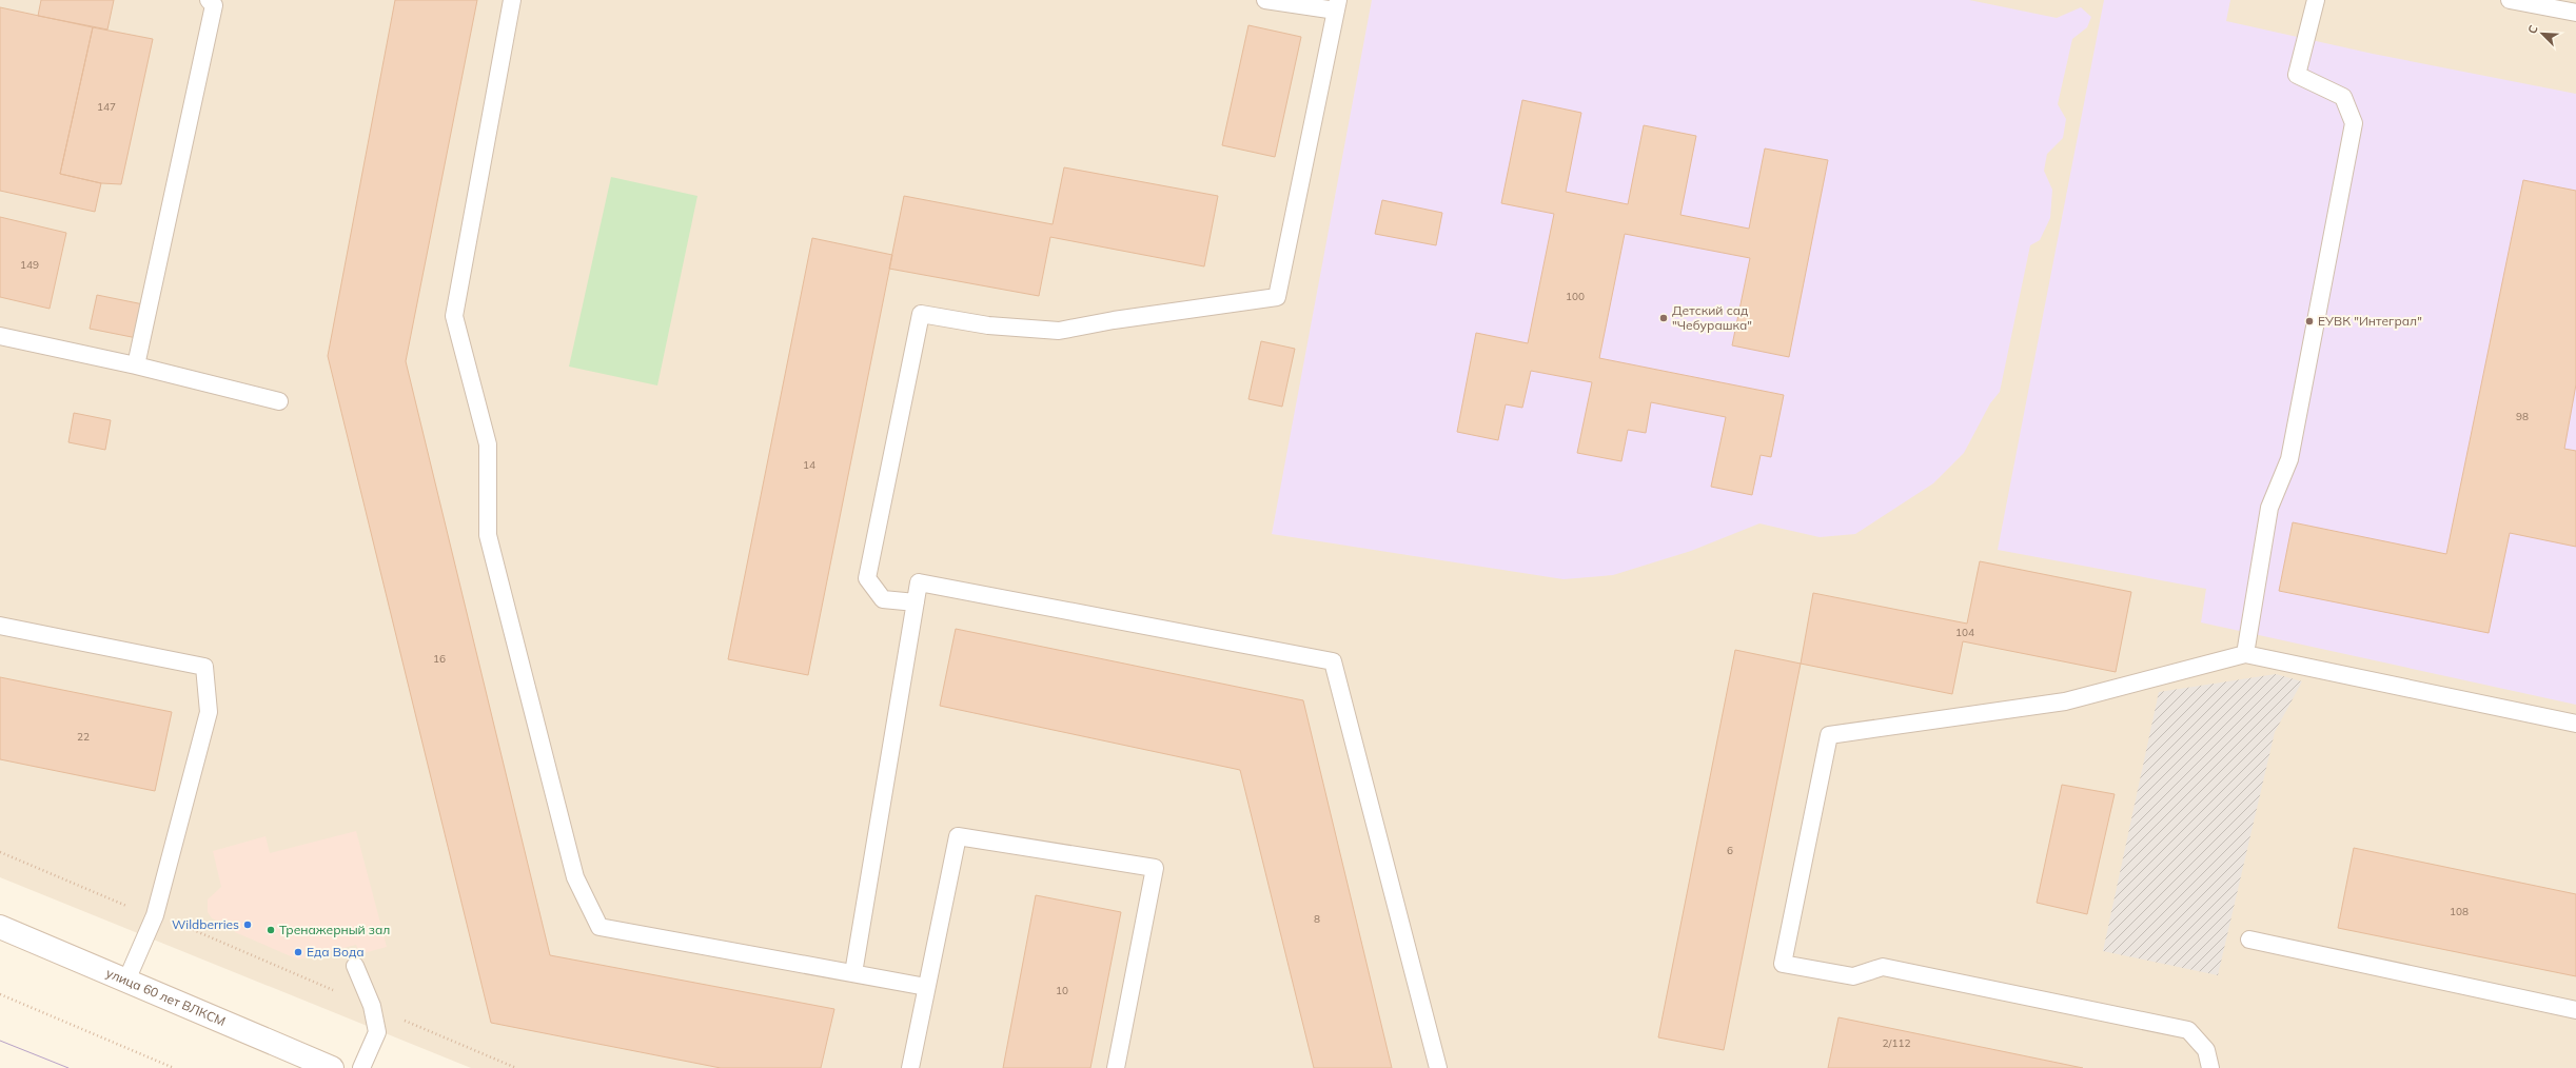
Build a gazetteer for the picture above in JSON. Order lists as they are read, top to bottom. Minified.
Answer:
{"streets":{"street":["улица 60 лет ВЛКСМ"]},"places":["Детский сад \"Чебурашка\"","ЕУВК \"Интеграл\"","Wildberries","Тренажерный зал","Еда Вода"],"house_numbers":["147","149","100","98","14","104","16","22","6","108","8","10","2/112"],"north":"top left"}
